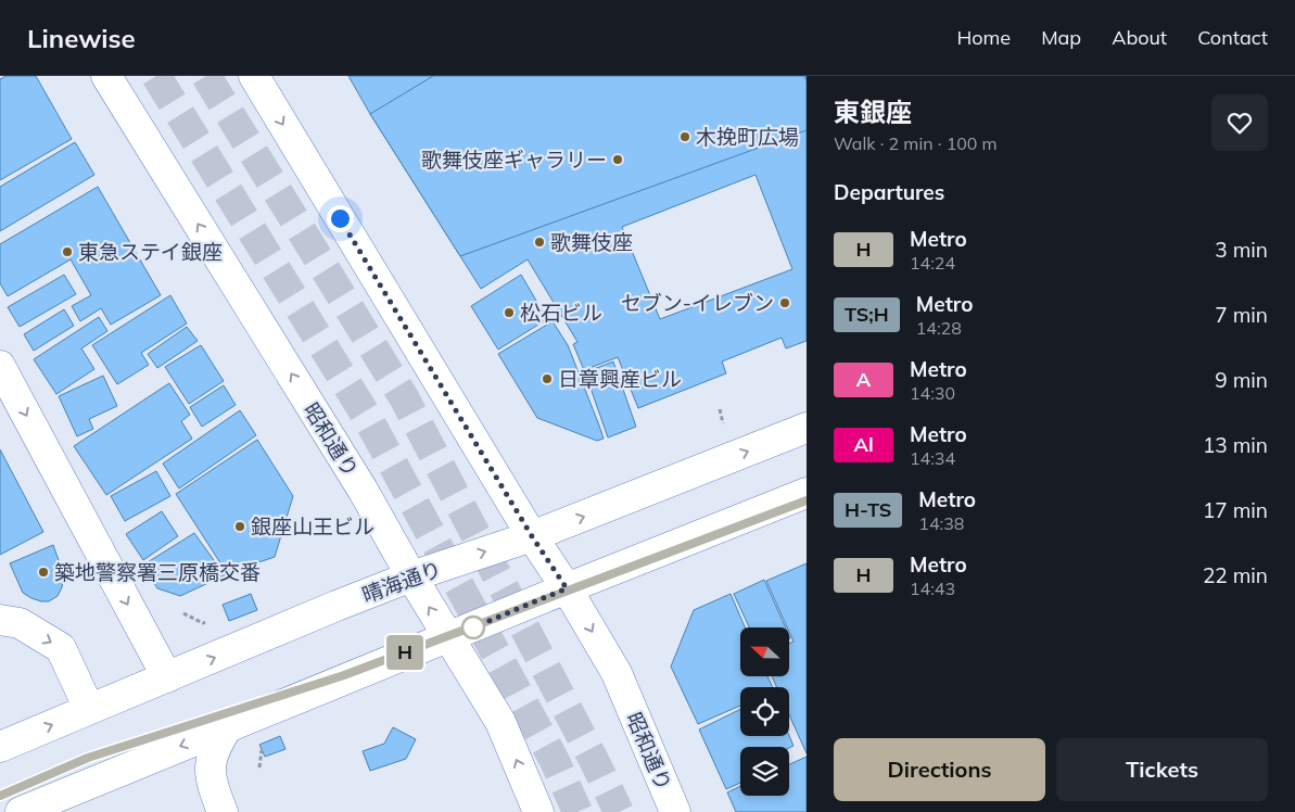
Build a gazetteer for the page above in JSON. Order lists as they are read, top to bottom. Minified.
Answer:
{"streets":{"main road":["昭和通り","晴海通り"]},"crossings":[["昭和通り","晴海通り"]],"places":["木挽町広場","歌舞伎座ギャラリー","歌舞伎座","東急ステイ銀座","セブン-イレブン","松石ビル","日章興産ビル","銀座山王ビル","築地警察署三原橋交番"],"lines":["metro line H"],"north":"left","page":{"header":"Linewise","nav":["Home","Map","About","Contact"],"on_map":"H","heading":[["東銀座","Walk · 2 min · 100 m"],"Departures"],"list":[{"mark":"H","name":"Metro","note":"14:24","value":"3 min"},{"mark":"TS;H","name":"Metro","note":"14:28","value":"7 min"},{"mark":"A","name":"Metro","note":"14:30","value":"9 min"},{"mark":"Al","name":"Metro","note":"14:34","value":"13 min"},{"mark":"H-TS","name":"Metro","note":"14:38","value":"17 min"},{"mark":"H","name":"Metro","note":"14:43","value":"22 min"}],"buttons":["Directions","Tickets"]}}
